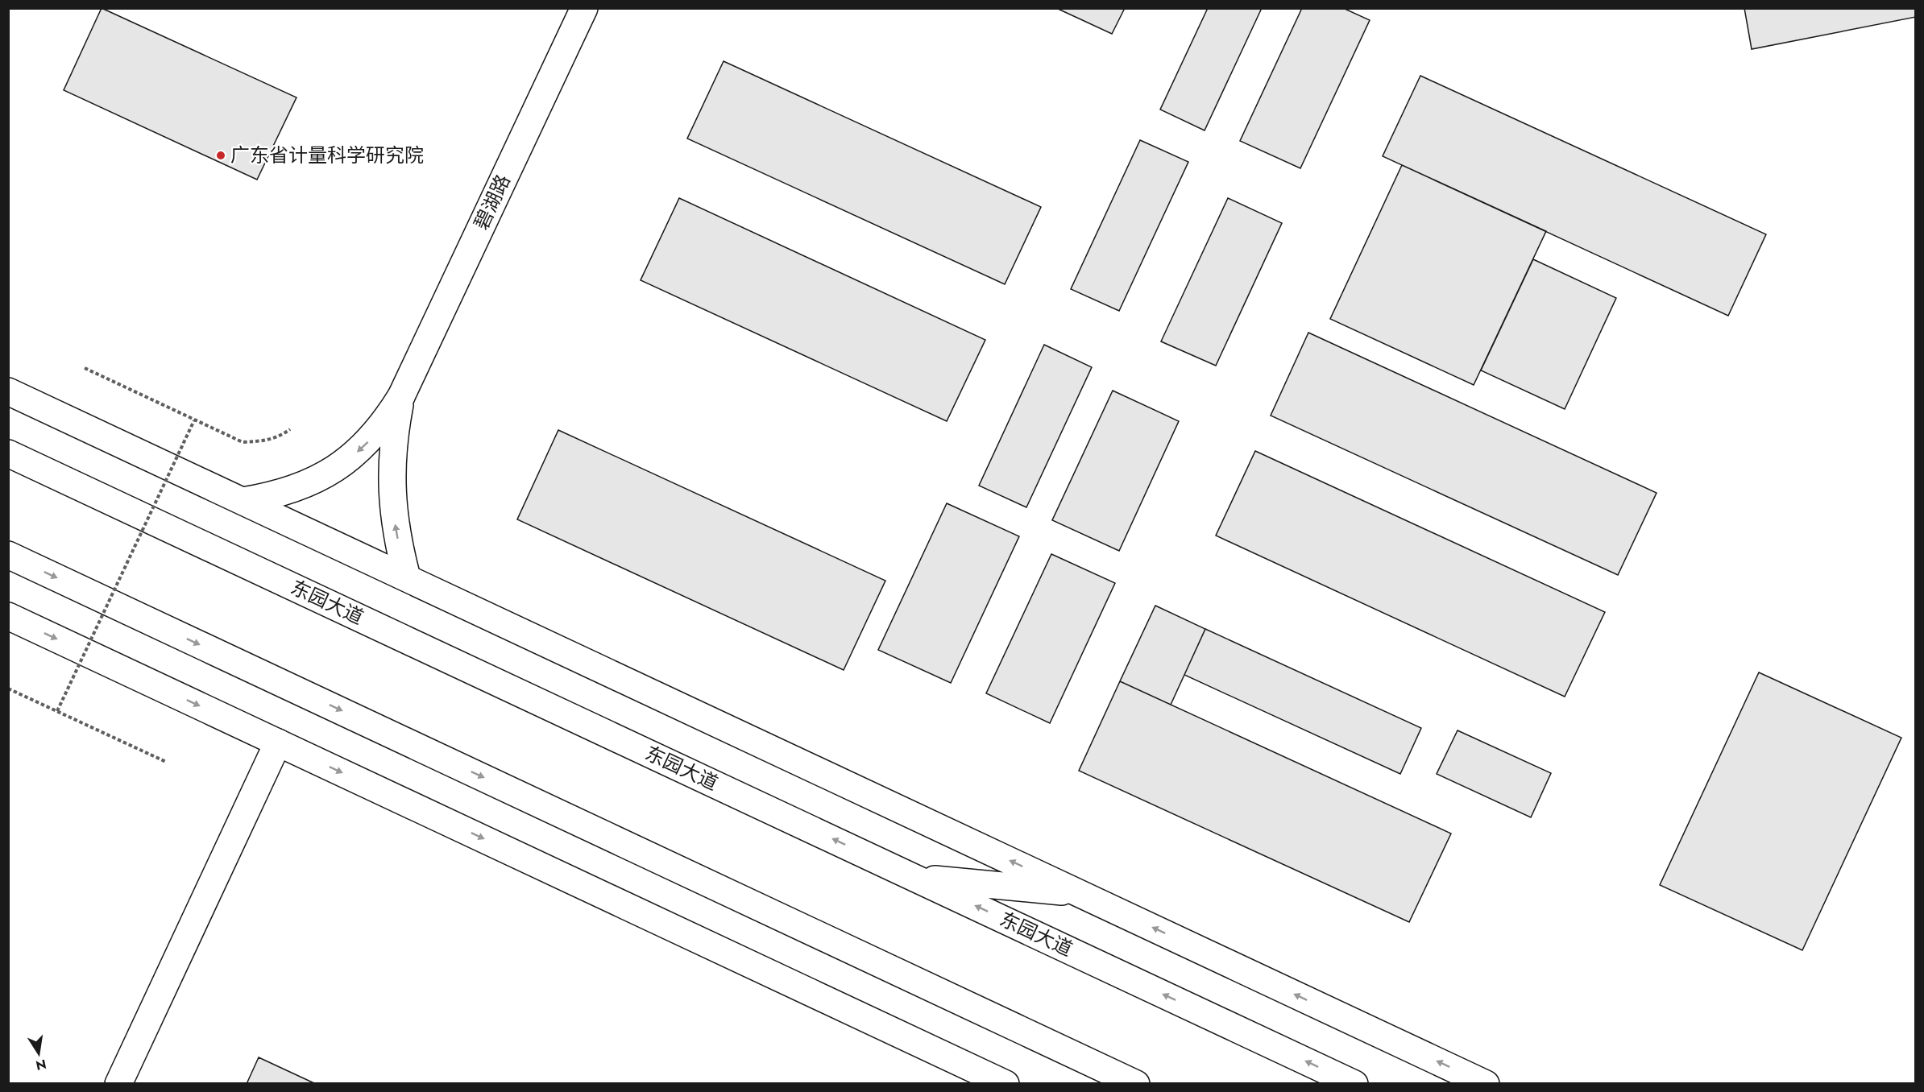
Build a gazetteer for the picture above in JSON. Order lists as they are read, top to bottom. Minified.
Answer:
{"streets":{"main road":["碧湖路","东园大道"]},"places":["广东省计量科学研究院"],"north":"bottom"}
